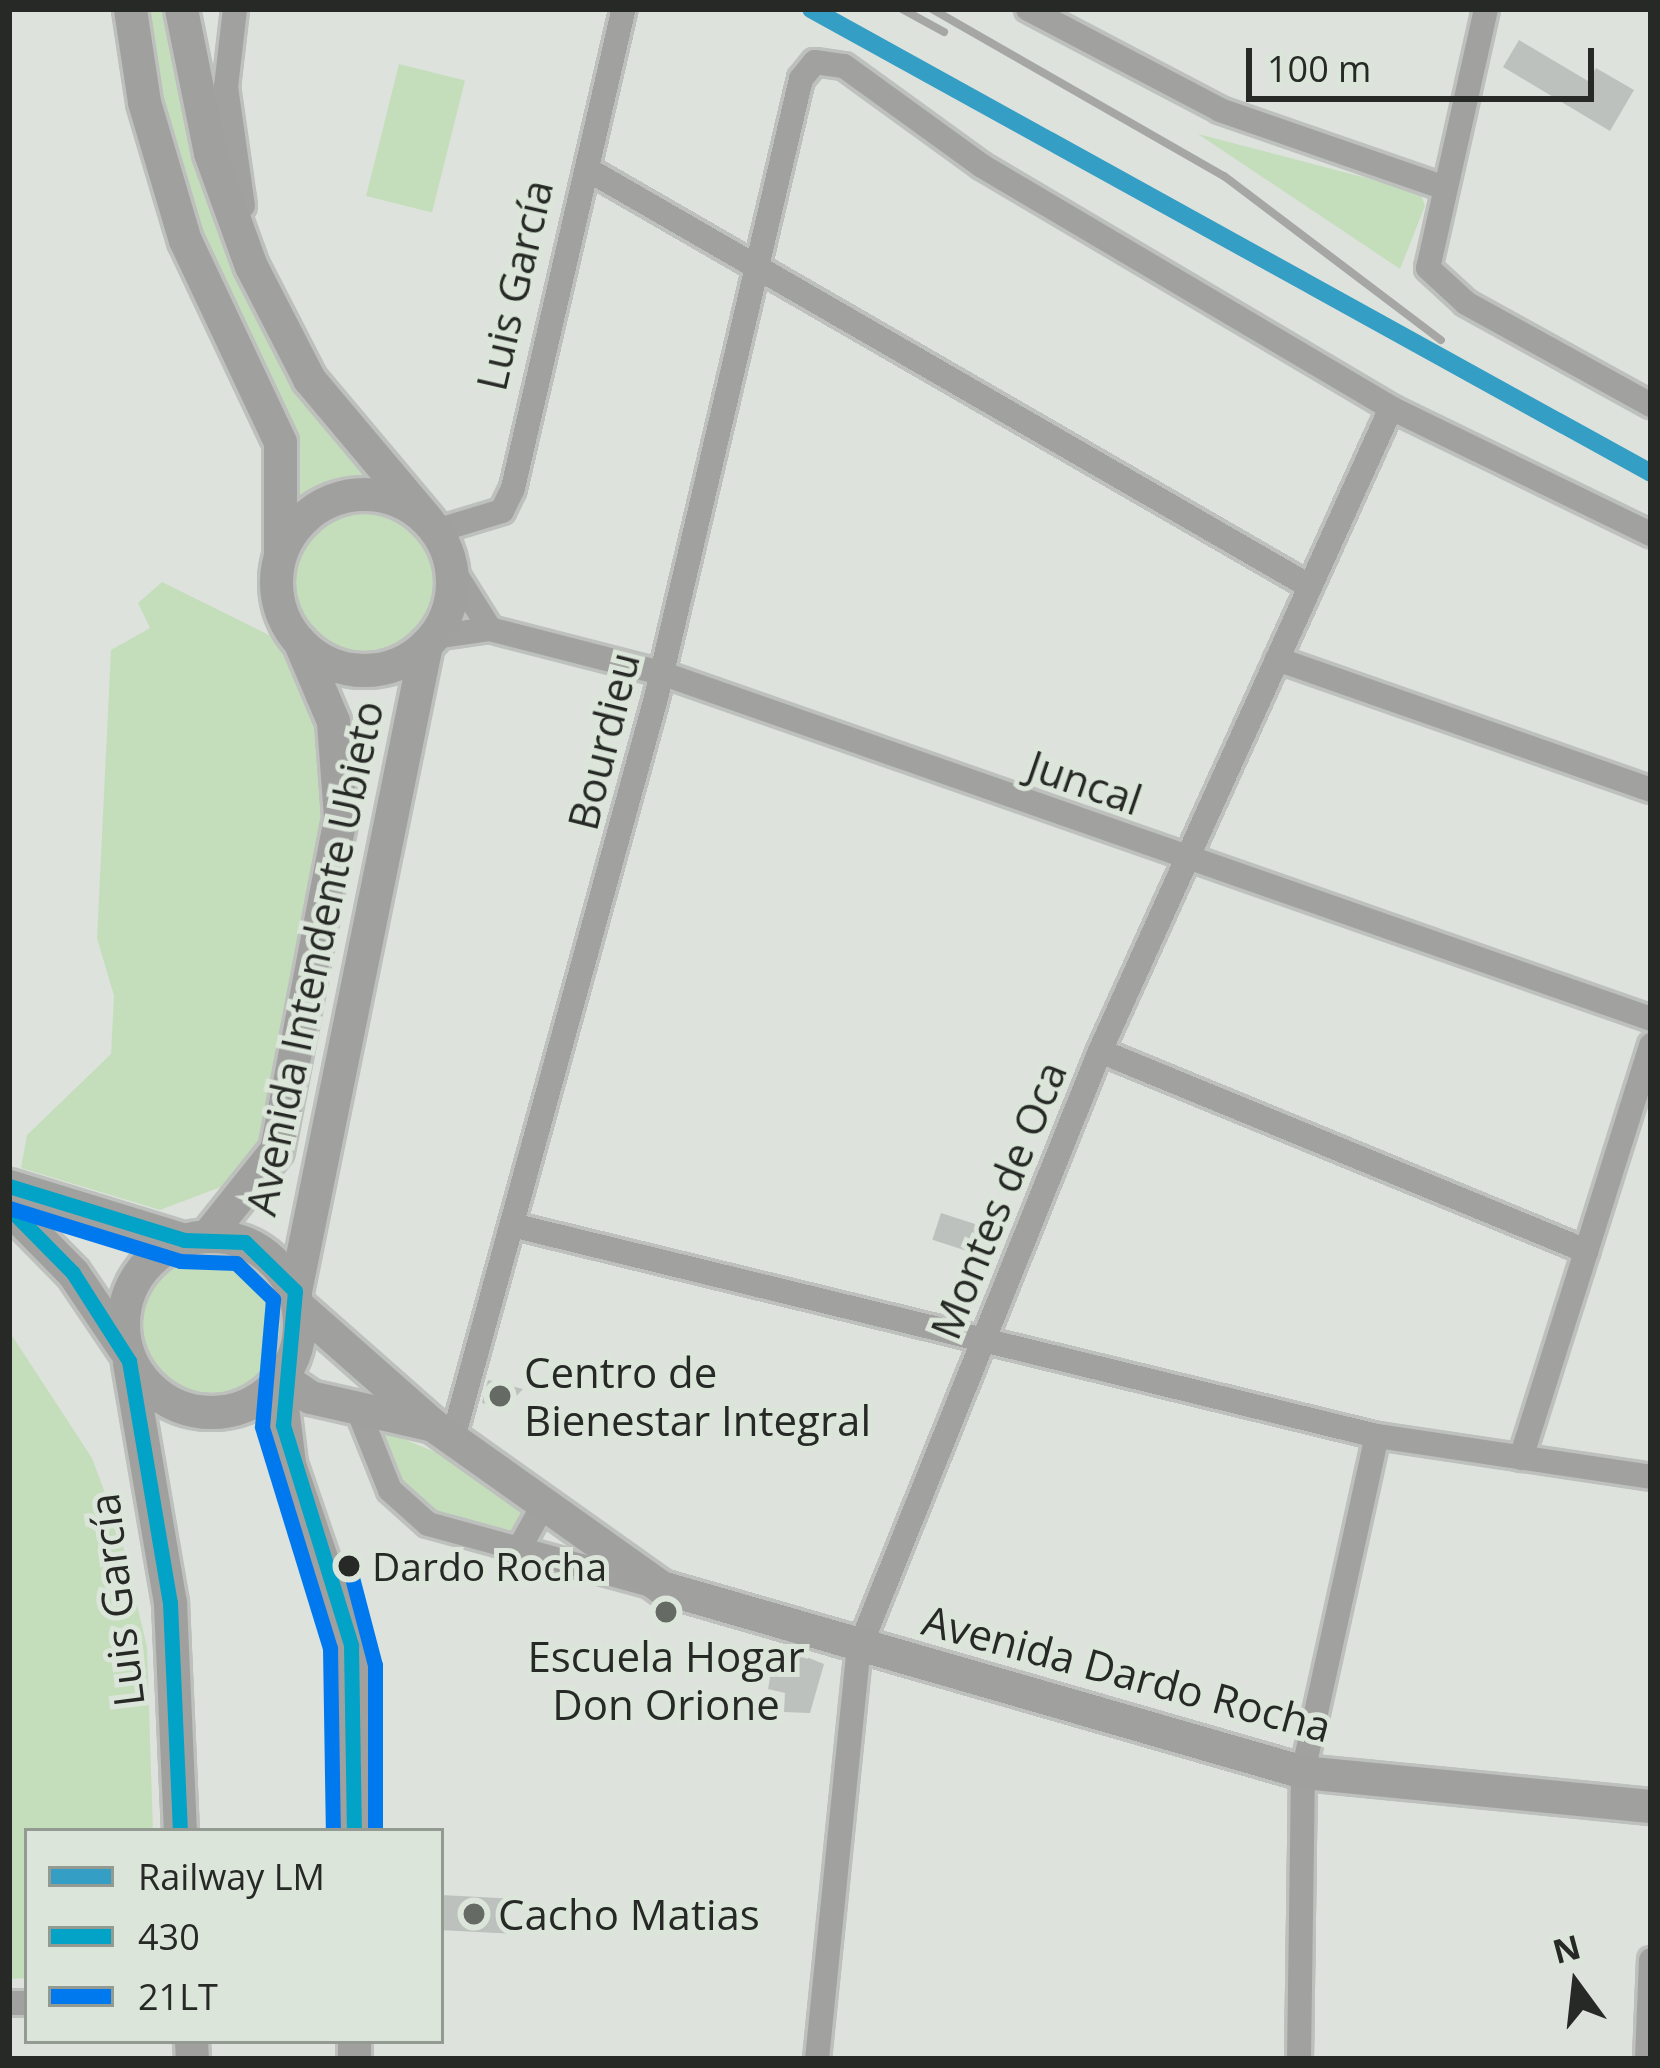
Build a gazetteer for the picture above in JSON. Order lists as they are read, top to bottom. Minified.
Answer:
{"streets":{"main road":["Luis García","Avenida Intendente Ubieto","Avenida Dardo Rocha"],"street":["Bourdieu","Juncal","Montes de Oca"]},"crossings":[["Luis García","Juncal"],["Luis García","Avenida Intendente Ubieto"],["Luis García","Avenida Dardo Rocha"],["Bourdieu","Juncal"],["Bourdieu","Montes de Oca"],["Bourdieu","Avenida Dardo Rocha"],["Juncal","Avenida Intendente Ubieto"],["Juncal","Montes de Oca"],["Avenida Intendente Ubieto","Avenida Dardo Rocha"],["Montes de Oca","Avenida Dardo Rocha"]],"places":["Centro de Bienestar Integral","Dardo Rocha","Escuela Hogar Don Orione","Cacho Matias"],"lines":["rail line LM","transit line 430","transit line 21LT"],"legend":["Railway LM","430","21LT"],"scale_bar":"100 m","north":"top"}
